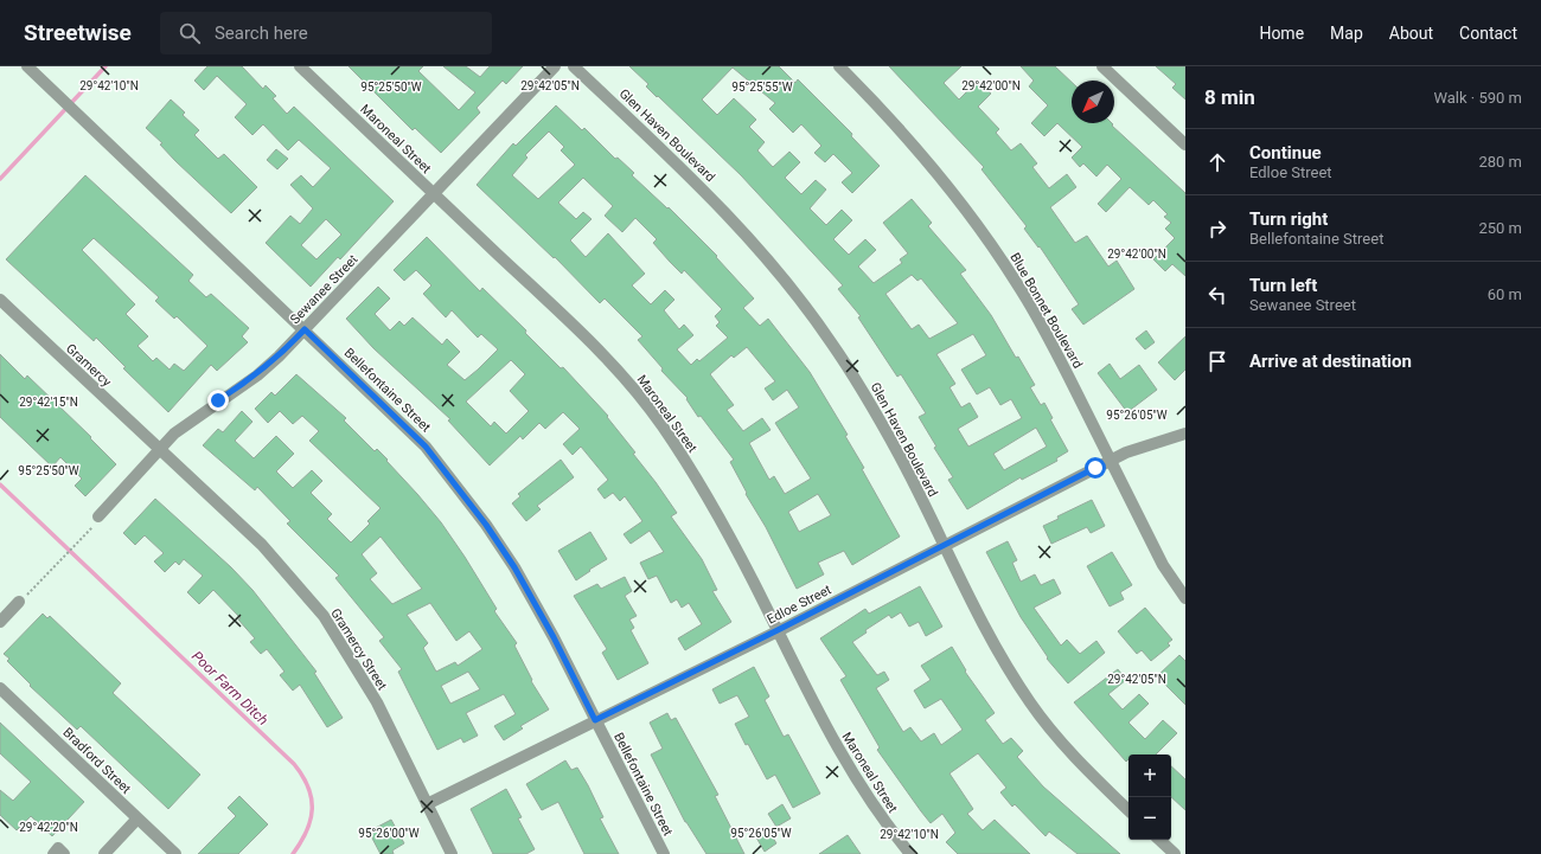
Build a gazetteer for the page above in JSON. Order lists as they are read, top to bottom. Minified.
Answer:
{"streets":{"street":["Glen Haven Boulevard","Maroneal Street","Sewanee Street","Blue Bonnet Boulevard","Gramercy","Bellefontaine Street","Edloe Street","Gramercy Street","Bradford Street"]},"crossings":[["Glen Haven Boulevard","Edloe Street"],["Maroneal Street","Sewanee Street"],["Maroneal Street","Edloe Street"],["Sewanee Street","Gramercy"],["Sewanee Street","Bellefontaine Street"],["Sewanee Street","Gramercy Street"],["Blue Bonnet Boulevard","Edloe Street"],["Gramercy","Gramercy Street"],["Bellefontaine Street","Edloe Street"],["Edloe Street","Gramercy Street"]],"water":["Poor Farm Ditch"],"north":"bottom left","page":{"header":"Streetwise","search":"Search here","nav":["Home","Map","About","Contact"],"heading":["8 min","Walk · 590 m"],"list":[["Continue","Edloe Street","280 m"],["Turn right","Bellefontaine Street","250 m"],["Turn left","Sewanee Street","60 m"],"Arrive at destination"],"map_buttons":["+","−"]},"coordinates":["29°42'10\"N","29°42'05\"N","29°42'00\"N","95°25'55\"W","95°25'50\"W","29°42'15\"N","95°26'05\"W","29°42'20\"N","95°26'00\"W"]}
